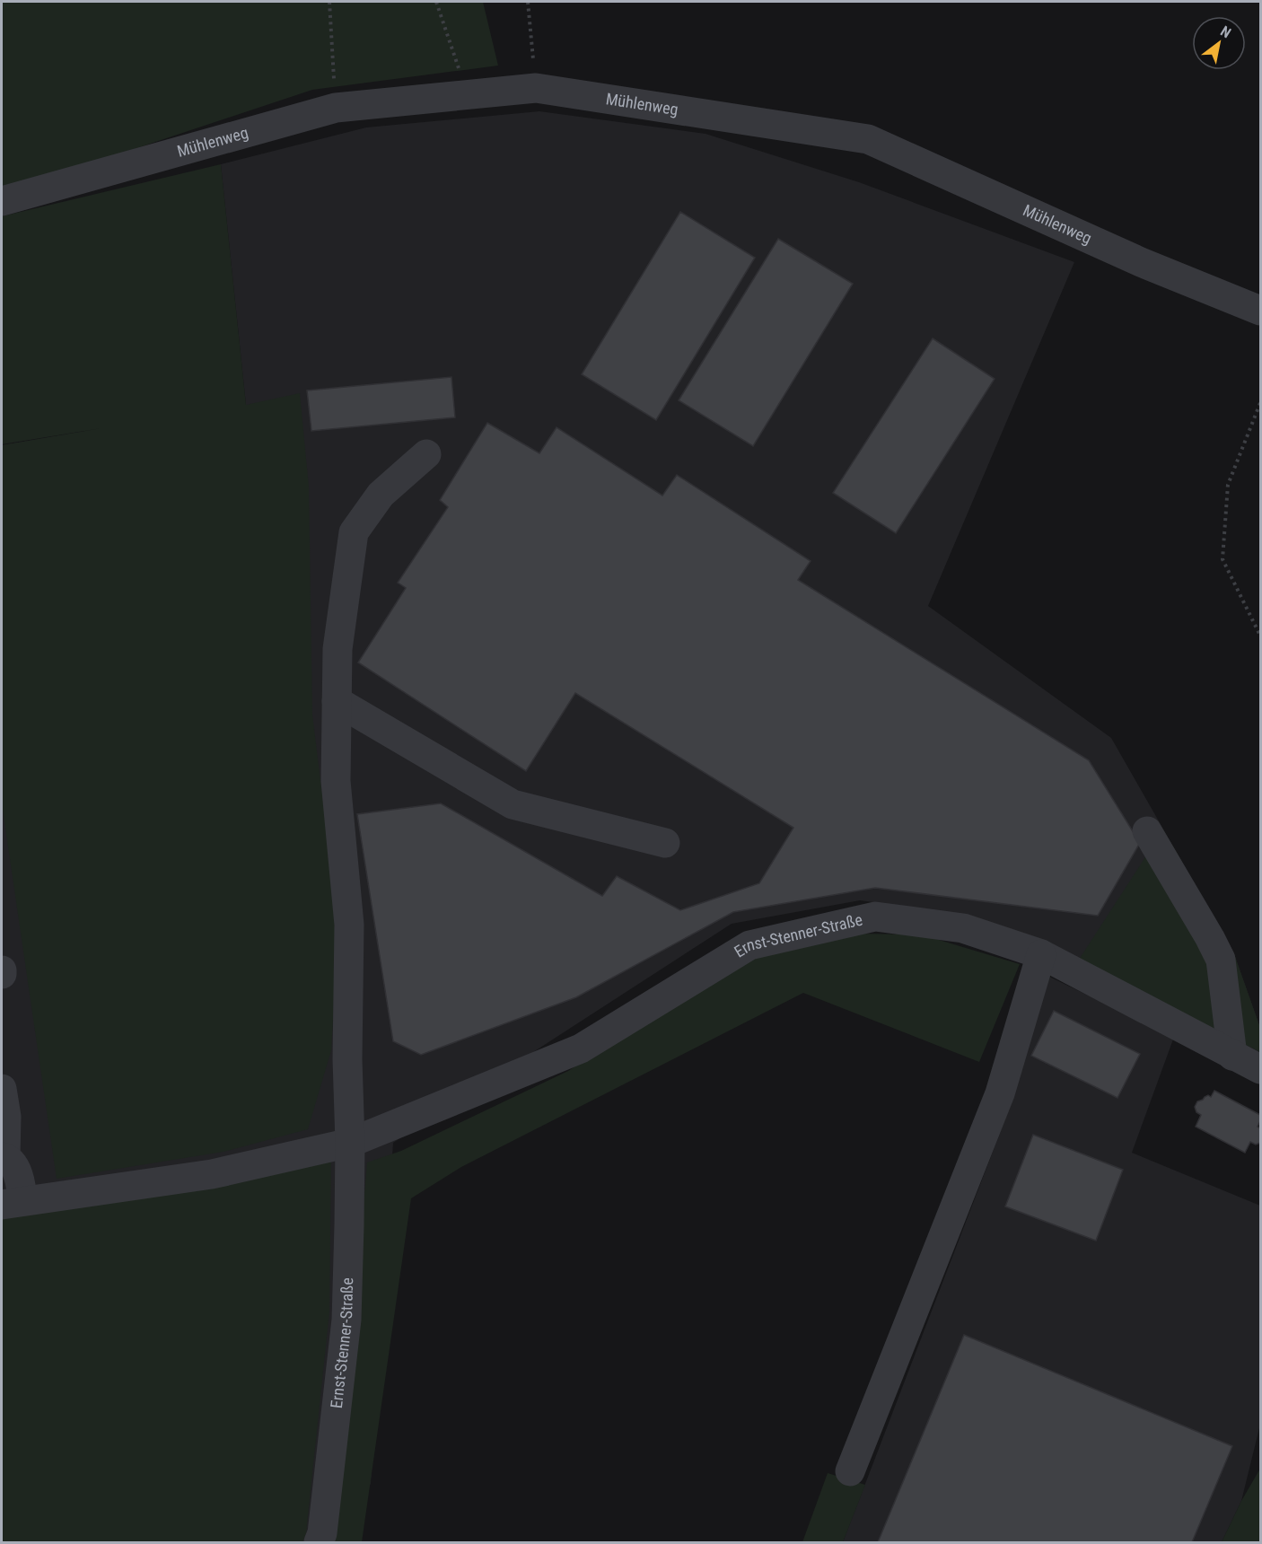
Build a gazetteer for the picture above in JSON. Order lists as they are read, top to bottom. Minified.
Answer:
{"streets":{"street":["Mühlenweg","Ernst-Stenner-Straße"]},"north":"top right"}
